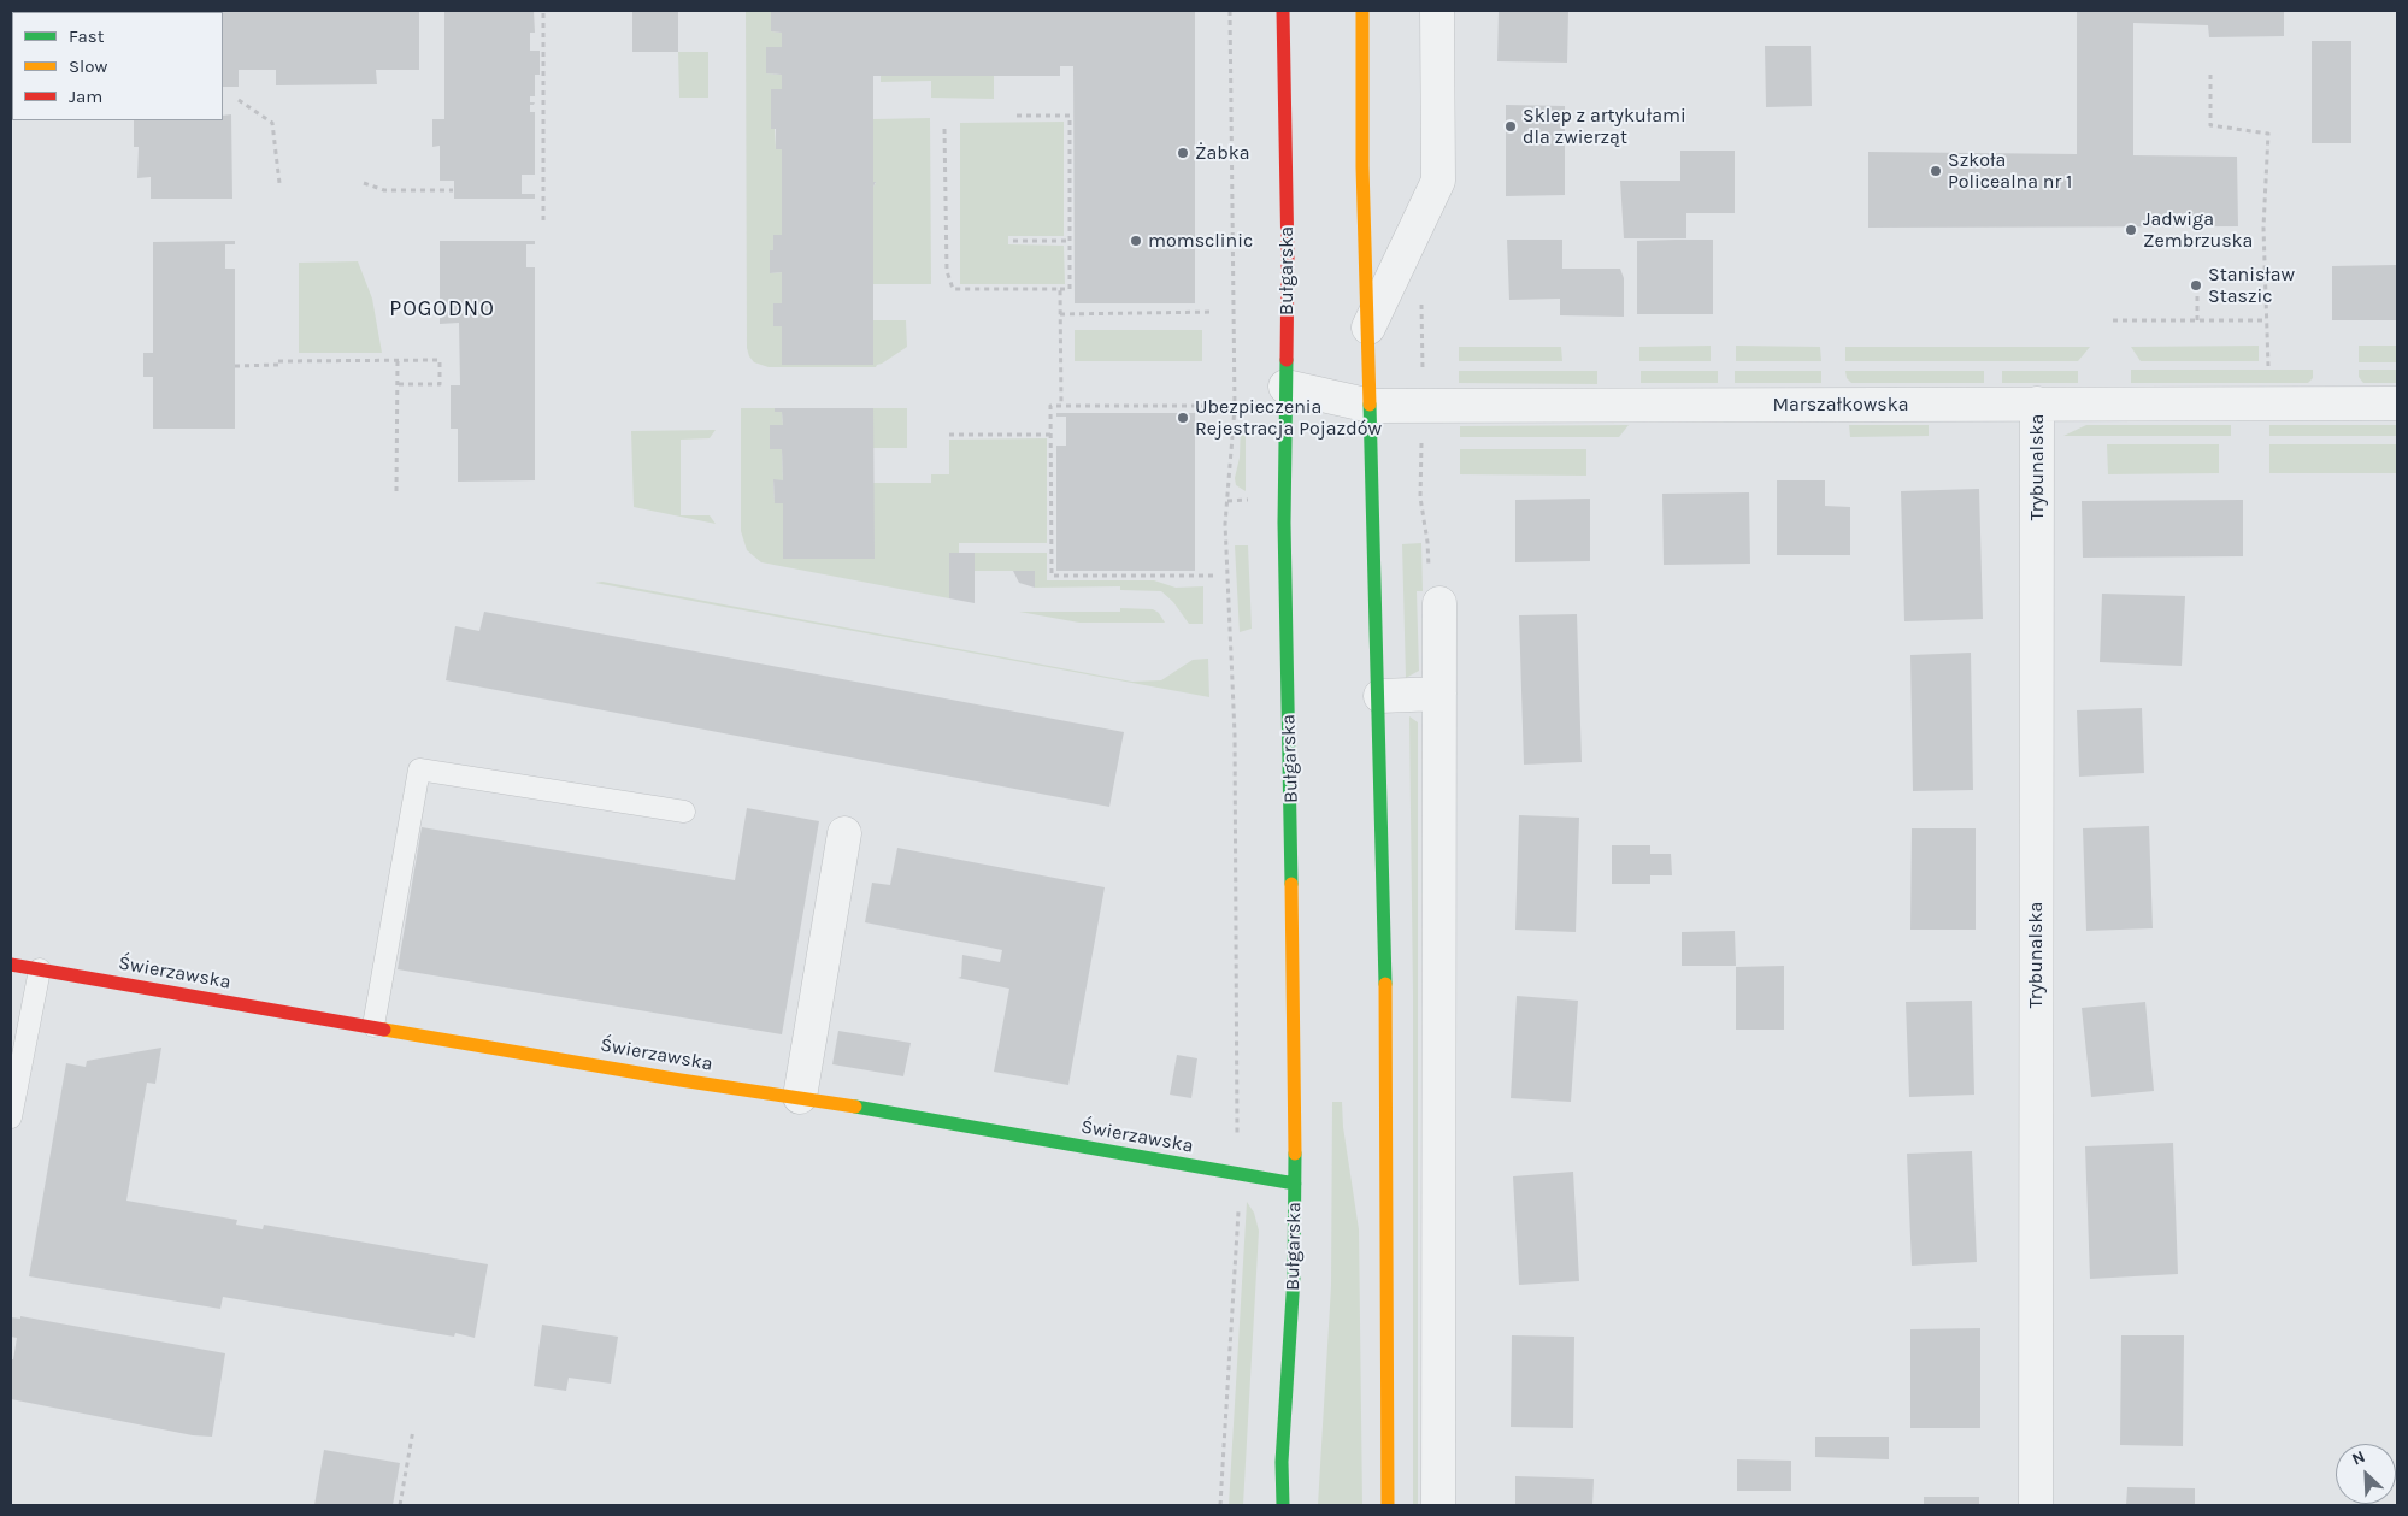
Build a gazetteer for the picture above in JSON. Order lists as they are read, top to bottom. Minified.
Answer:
{"streets":{"street":["Bułgarska","Marszałkowska","Trybunalska","Świerzawska"]},"crossings":[["Bułgarska","Marszałkowska"],["Bułgarska","Świerzawska"],["Marszałkowska","Trybunalska"]],"districts":["POGODNO"],"places":["Sklep z artykułami dla zwierząt","Żabka","Szkoła Policealna nr 1","Jadwiga Zembrzuska","momsclinic","Stanisław Staszic","Ubezpieczenia Rejestracja Pojazdów"],"legend":["Fast","Slow","Jam"],"north":"top left"}
